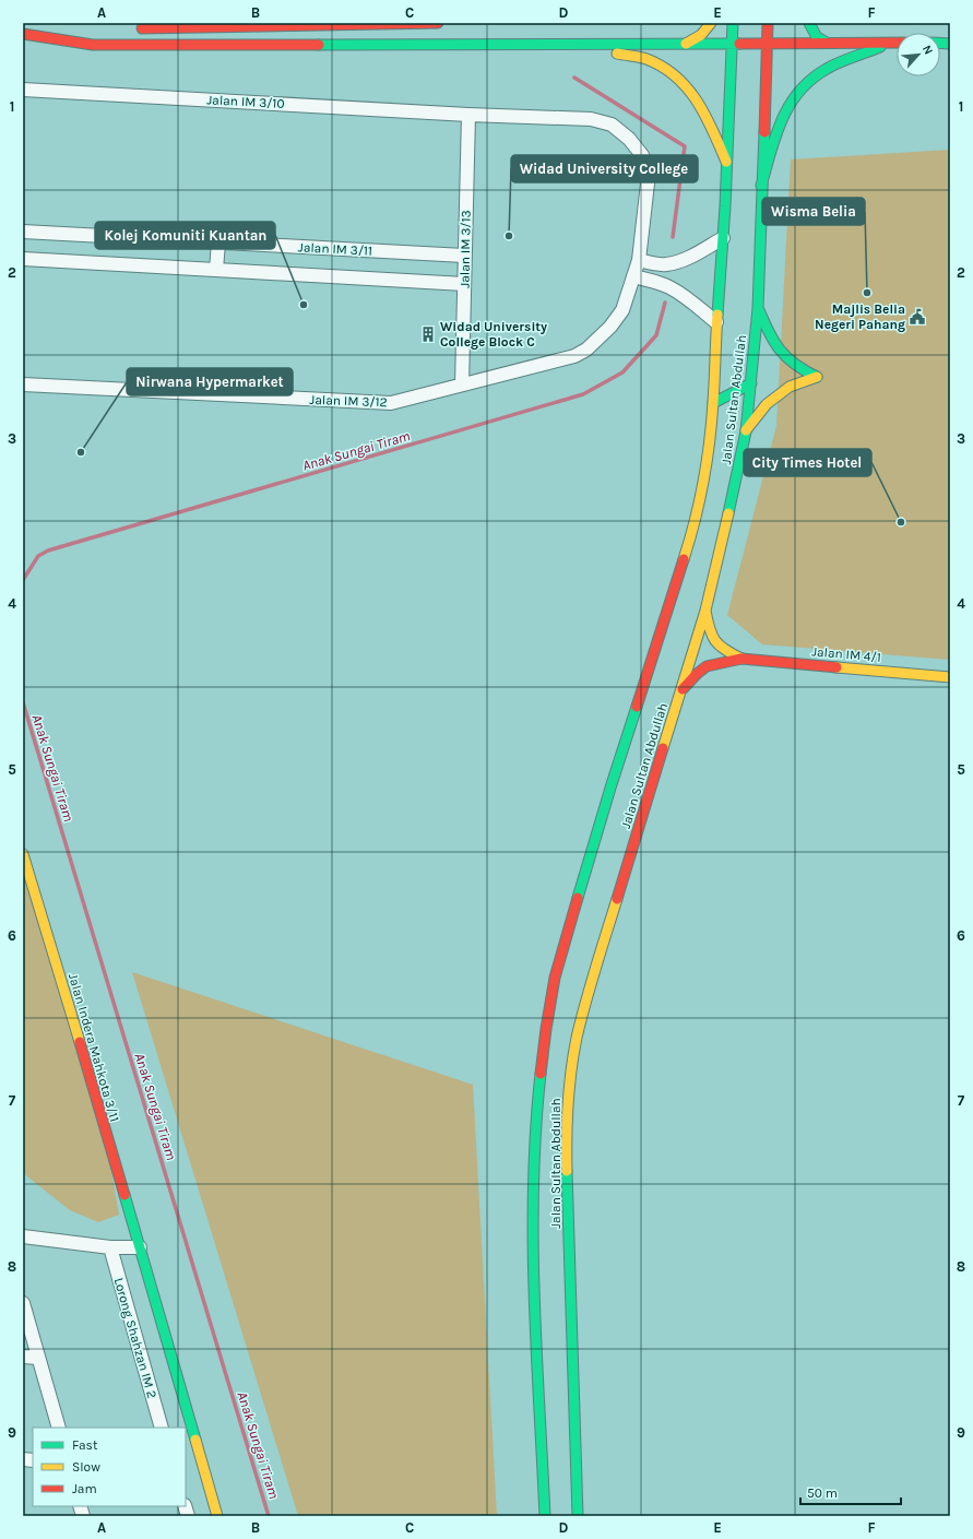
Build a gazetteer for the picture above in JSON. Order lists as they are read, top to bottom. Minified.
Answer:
{"streets":{"main road":["Jalan Sultan Abdullah","Jalan IM 4/1","Jalan Indera Mahkota 3/11"],"street":["Jalan IM 3/10","Jalan IM 3/11","Jalan IM 3/13","Jalan IM 3/12","Lorong Shahzan IM 2"]},"crossings":[["Jalan IM 3/10","Jalan IM 3/13"],["Jalan IM 3/10","Jalan IM 3/12"],["Jalan IM 3/11","Jalan IM 3/13"],["Jalan IM 3/13","Jalan IM 3/12"],["Jalan Sultan Abdullah","Jalan IM 4/1"]],"water":["Anak Sungai Tiram"],"places":{"other":["Widad University College","Wisma Belia","Kolej Komuniti Kuantan","Nirwana Hypermarket","City Times Hotel"],"public building":["Majlis Belia Negeri Pahang"],"building":["Widad University College Block C"]},"legend":["Fast","Slow","Jam"],"scale_bar":"50 m","north":"top right","grid":{"columns":["A","B","C","D","E","F"],"rows":["1","2","3","4","5","6","7","8","9"]}}
